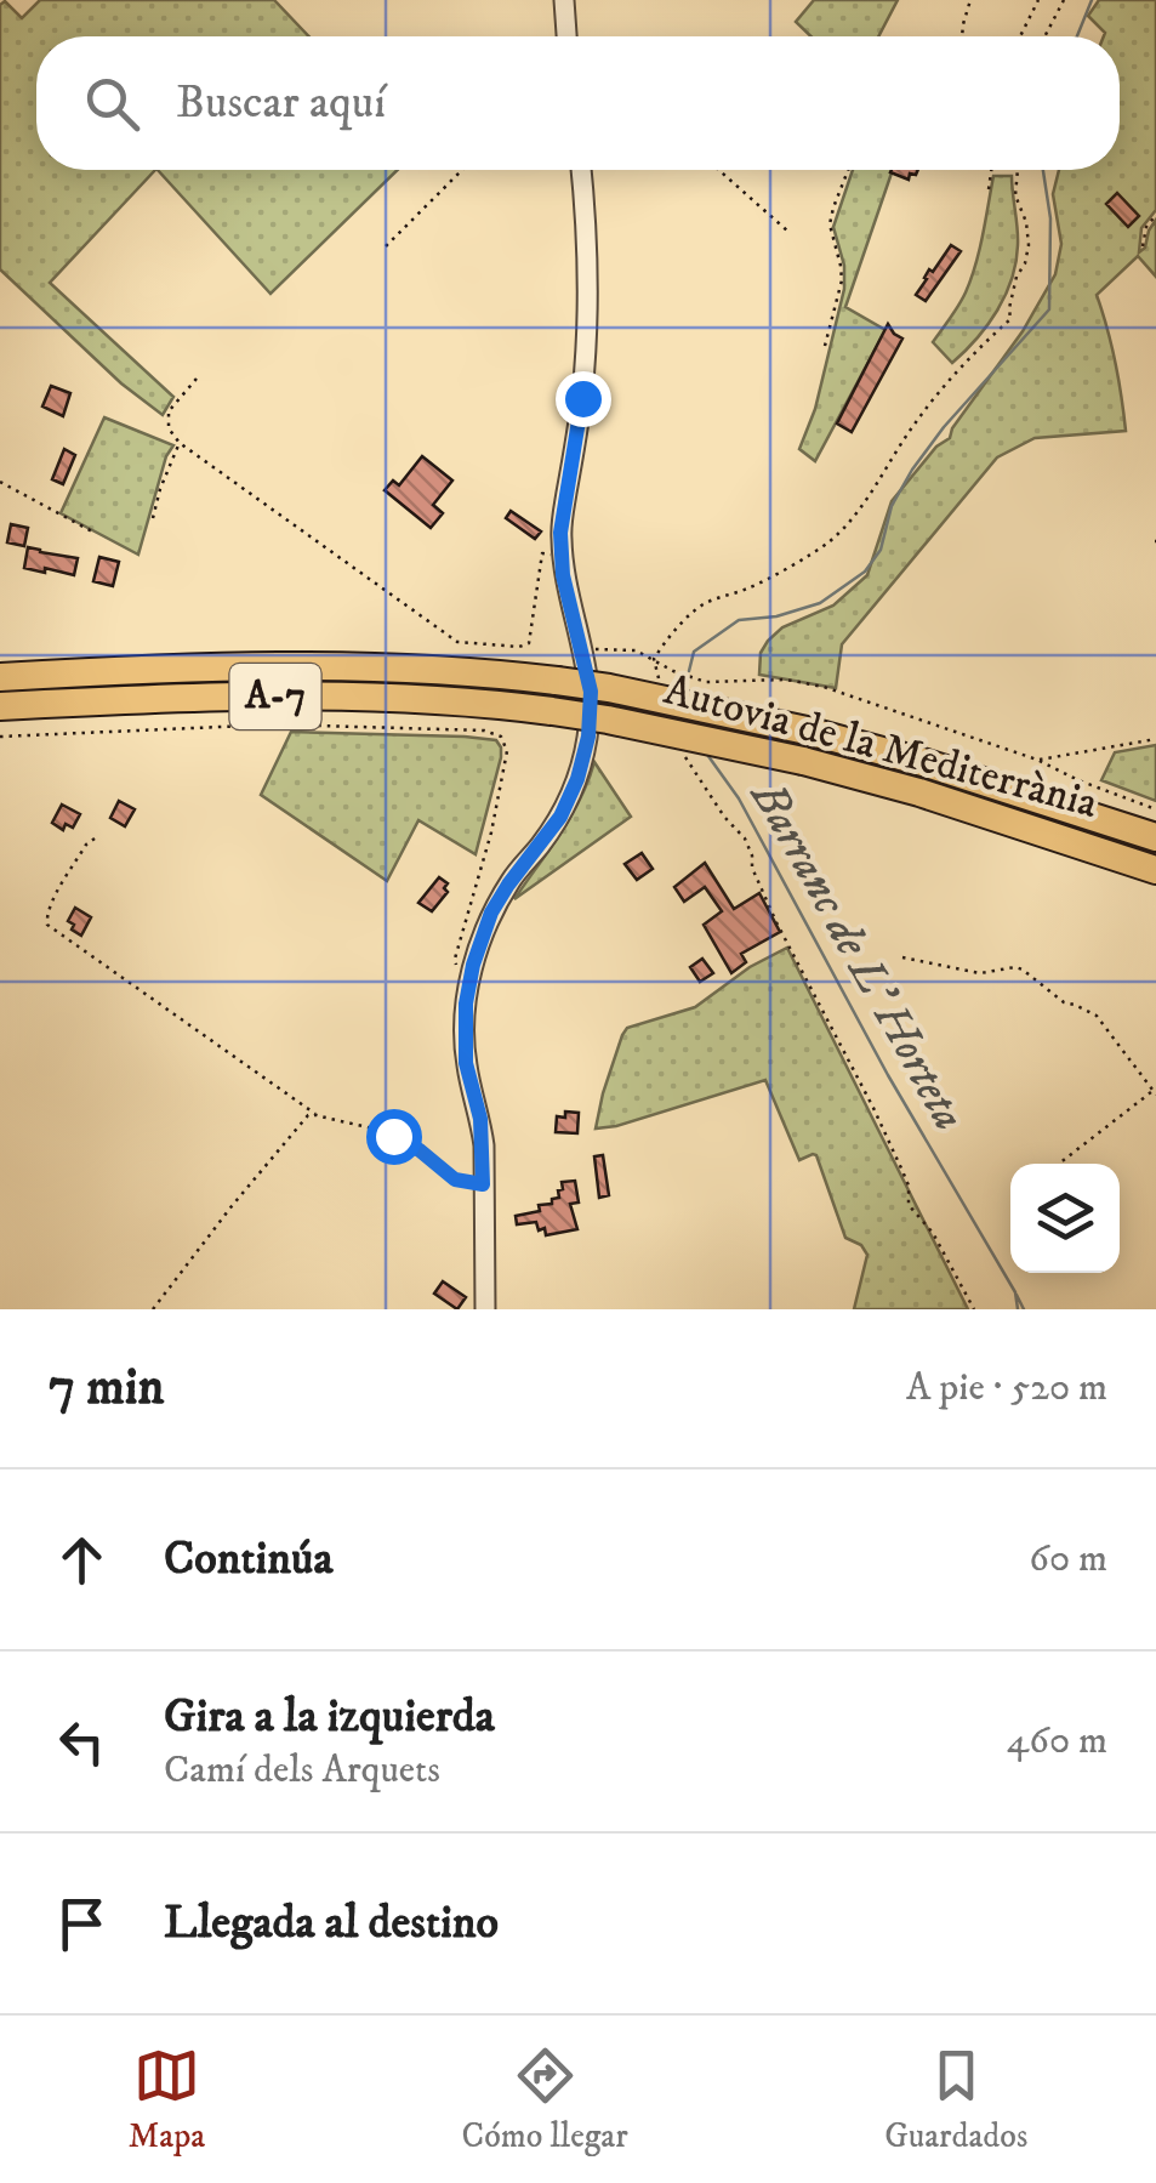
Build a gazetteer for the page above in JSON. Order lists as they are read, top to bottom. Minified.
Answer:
{"streets":{"highway":["A-7","Autovia de la Mediterrània"]},"water":["Barranc de L' Horteta"],"page":{"search":"Buscar aquí","heading":["7 min","A pie · 520 m"],"list":[["Continúa","60 m"],["Gira a la izquierda","Camí dels Arquets","460 m"],"Llegada al destino"],"nav":["Mapa","Cómo llegar","Guardados"]}}
